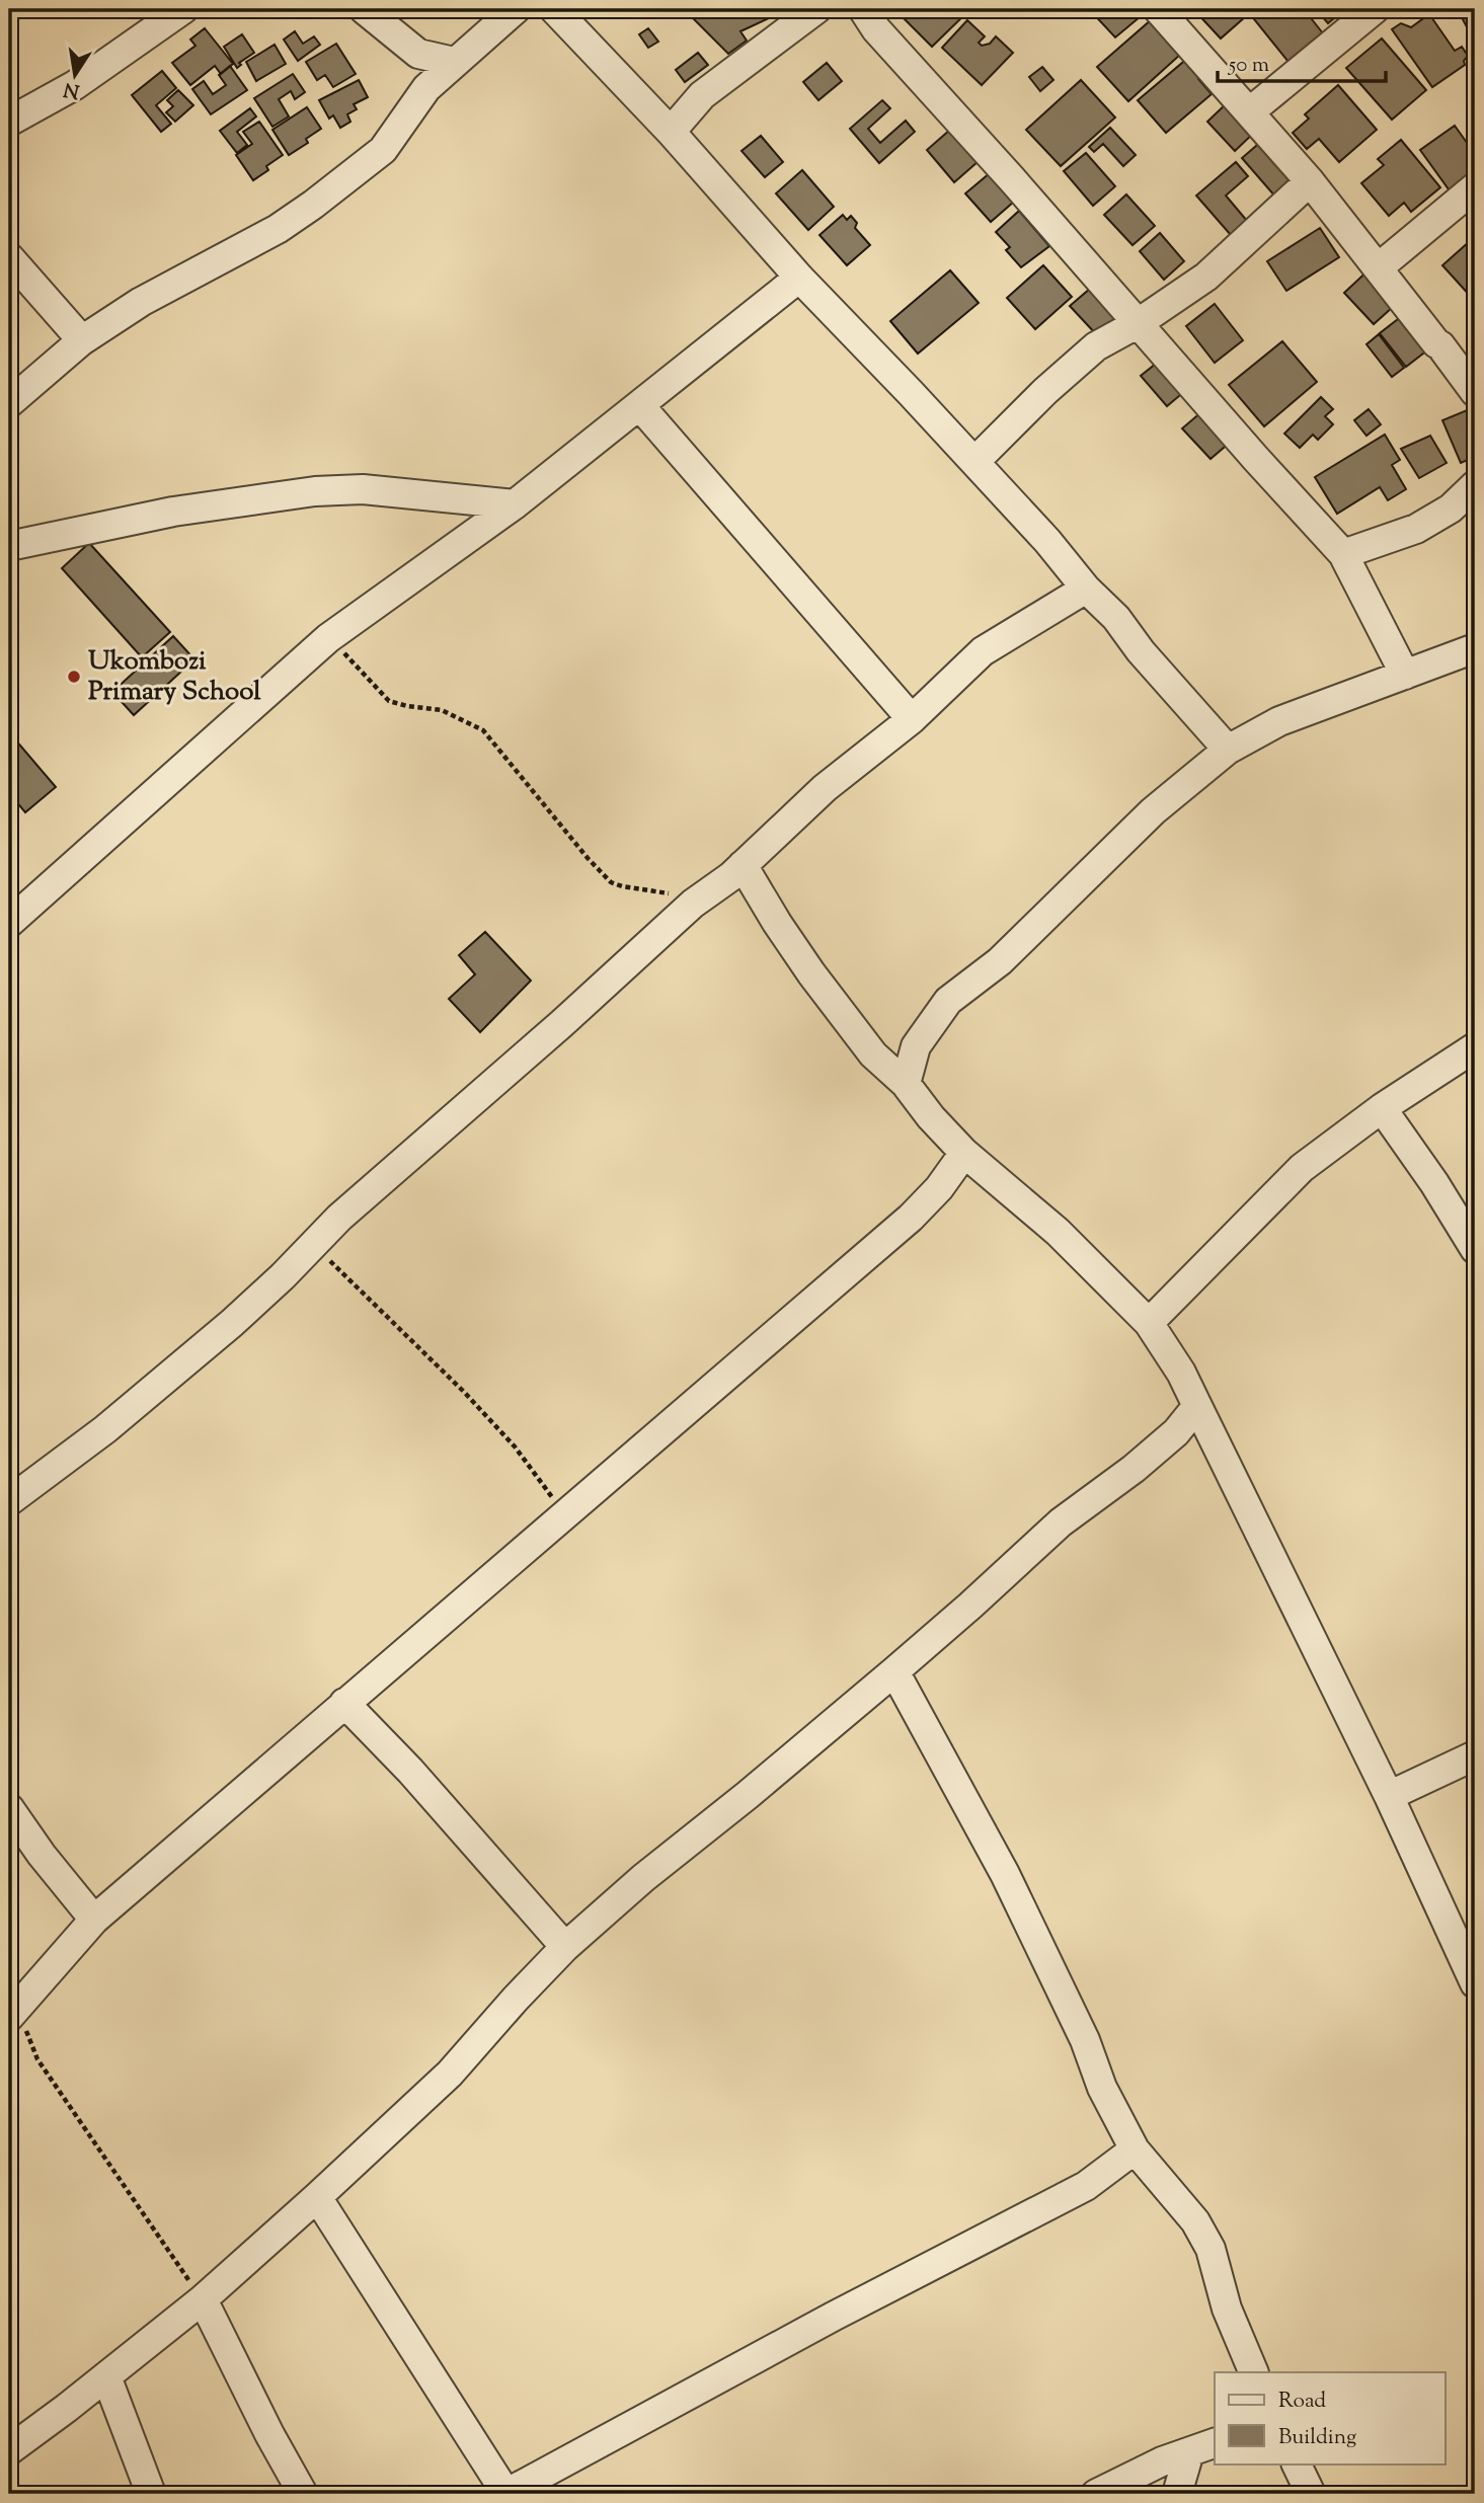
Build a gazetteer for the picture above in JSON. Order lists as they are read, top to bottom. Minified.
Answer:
{"places":["Ukombozi Primary School"],"legend":["Road","Building"],"scale_bar":"50 m","north":"bottom"}
